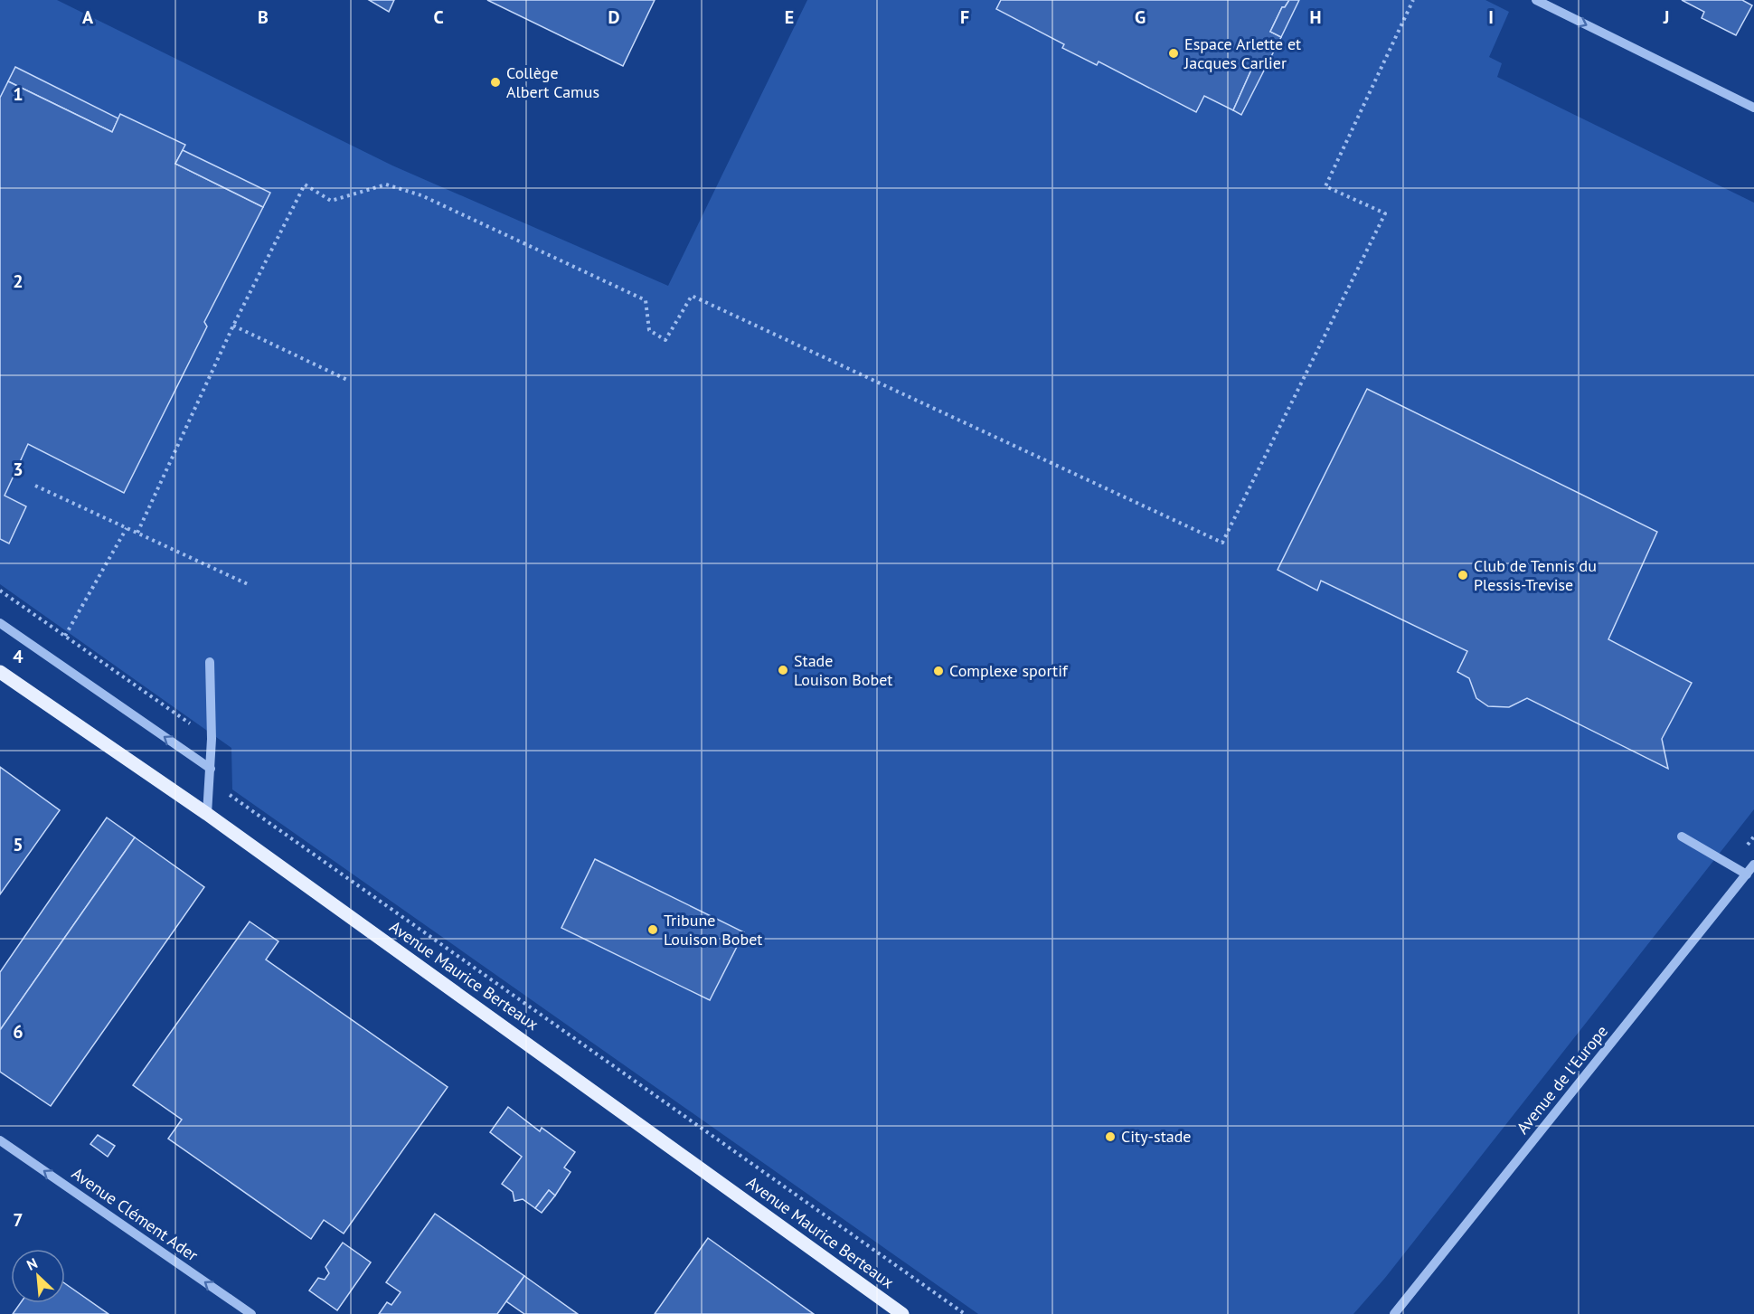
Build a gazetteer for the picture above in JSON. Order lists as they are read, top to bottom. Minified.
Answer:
{"streets":{"main road":["Avenue Maurice Berteaux"],"street":["Avenue de l'Europe","Avenue Clément Ader"]},"one_way":["Avenue Clément Ader"],"places":["Espace Arlette et Jacques Carlier","Collège Albert Camus","Club de Tennis du Plessis-Trevise","Stade Louison Bobet","Complexe sportif","Tribune Louison Bobet","City-stade"],"north":"top left","grid":{"columns":["A","B","C","D","E","F","G","H","I","J"],"rows":["1","2","3","4","5","6","7"]}}
